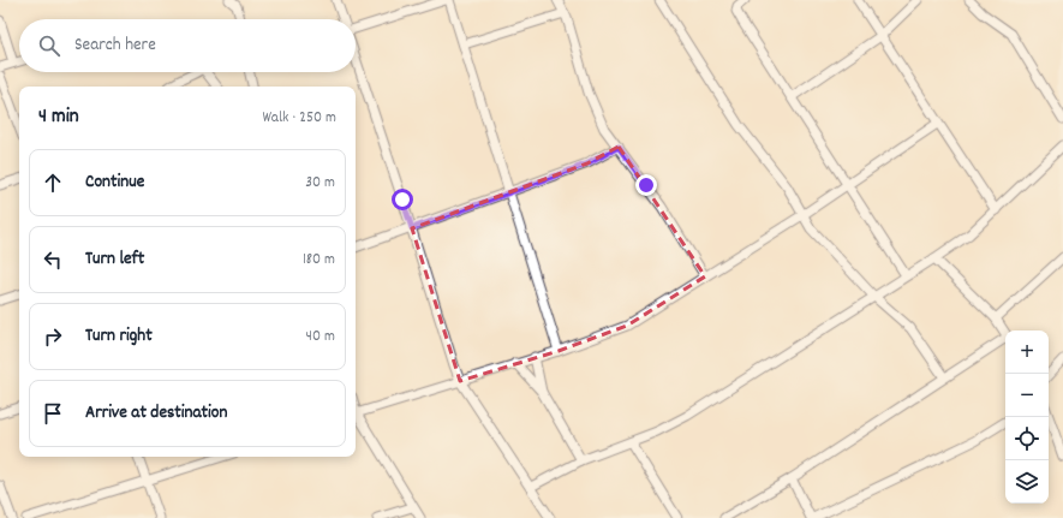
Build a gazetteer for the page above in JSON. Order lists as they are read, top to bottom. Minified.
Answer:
{"page":{"search":"Search here","heading":["4 min","Walk · 250 m"],"list":[["Continue","30 m"],["Turn left","180 m"],["Turn right","40 m"],"Arrive at destination"],"map_buttons":["+","−"]}}
